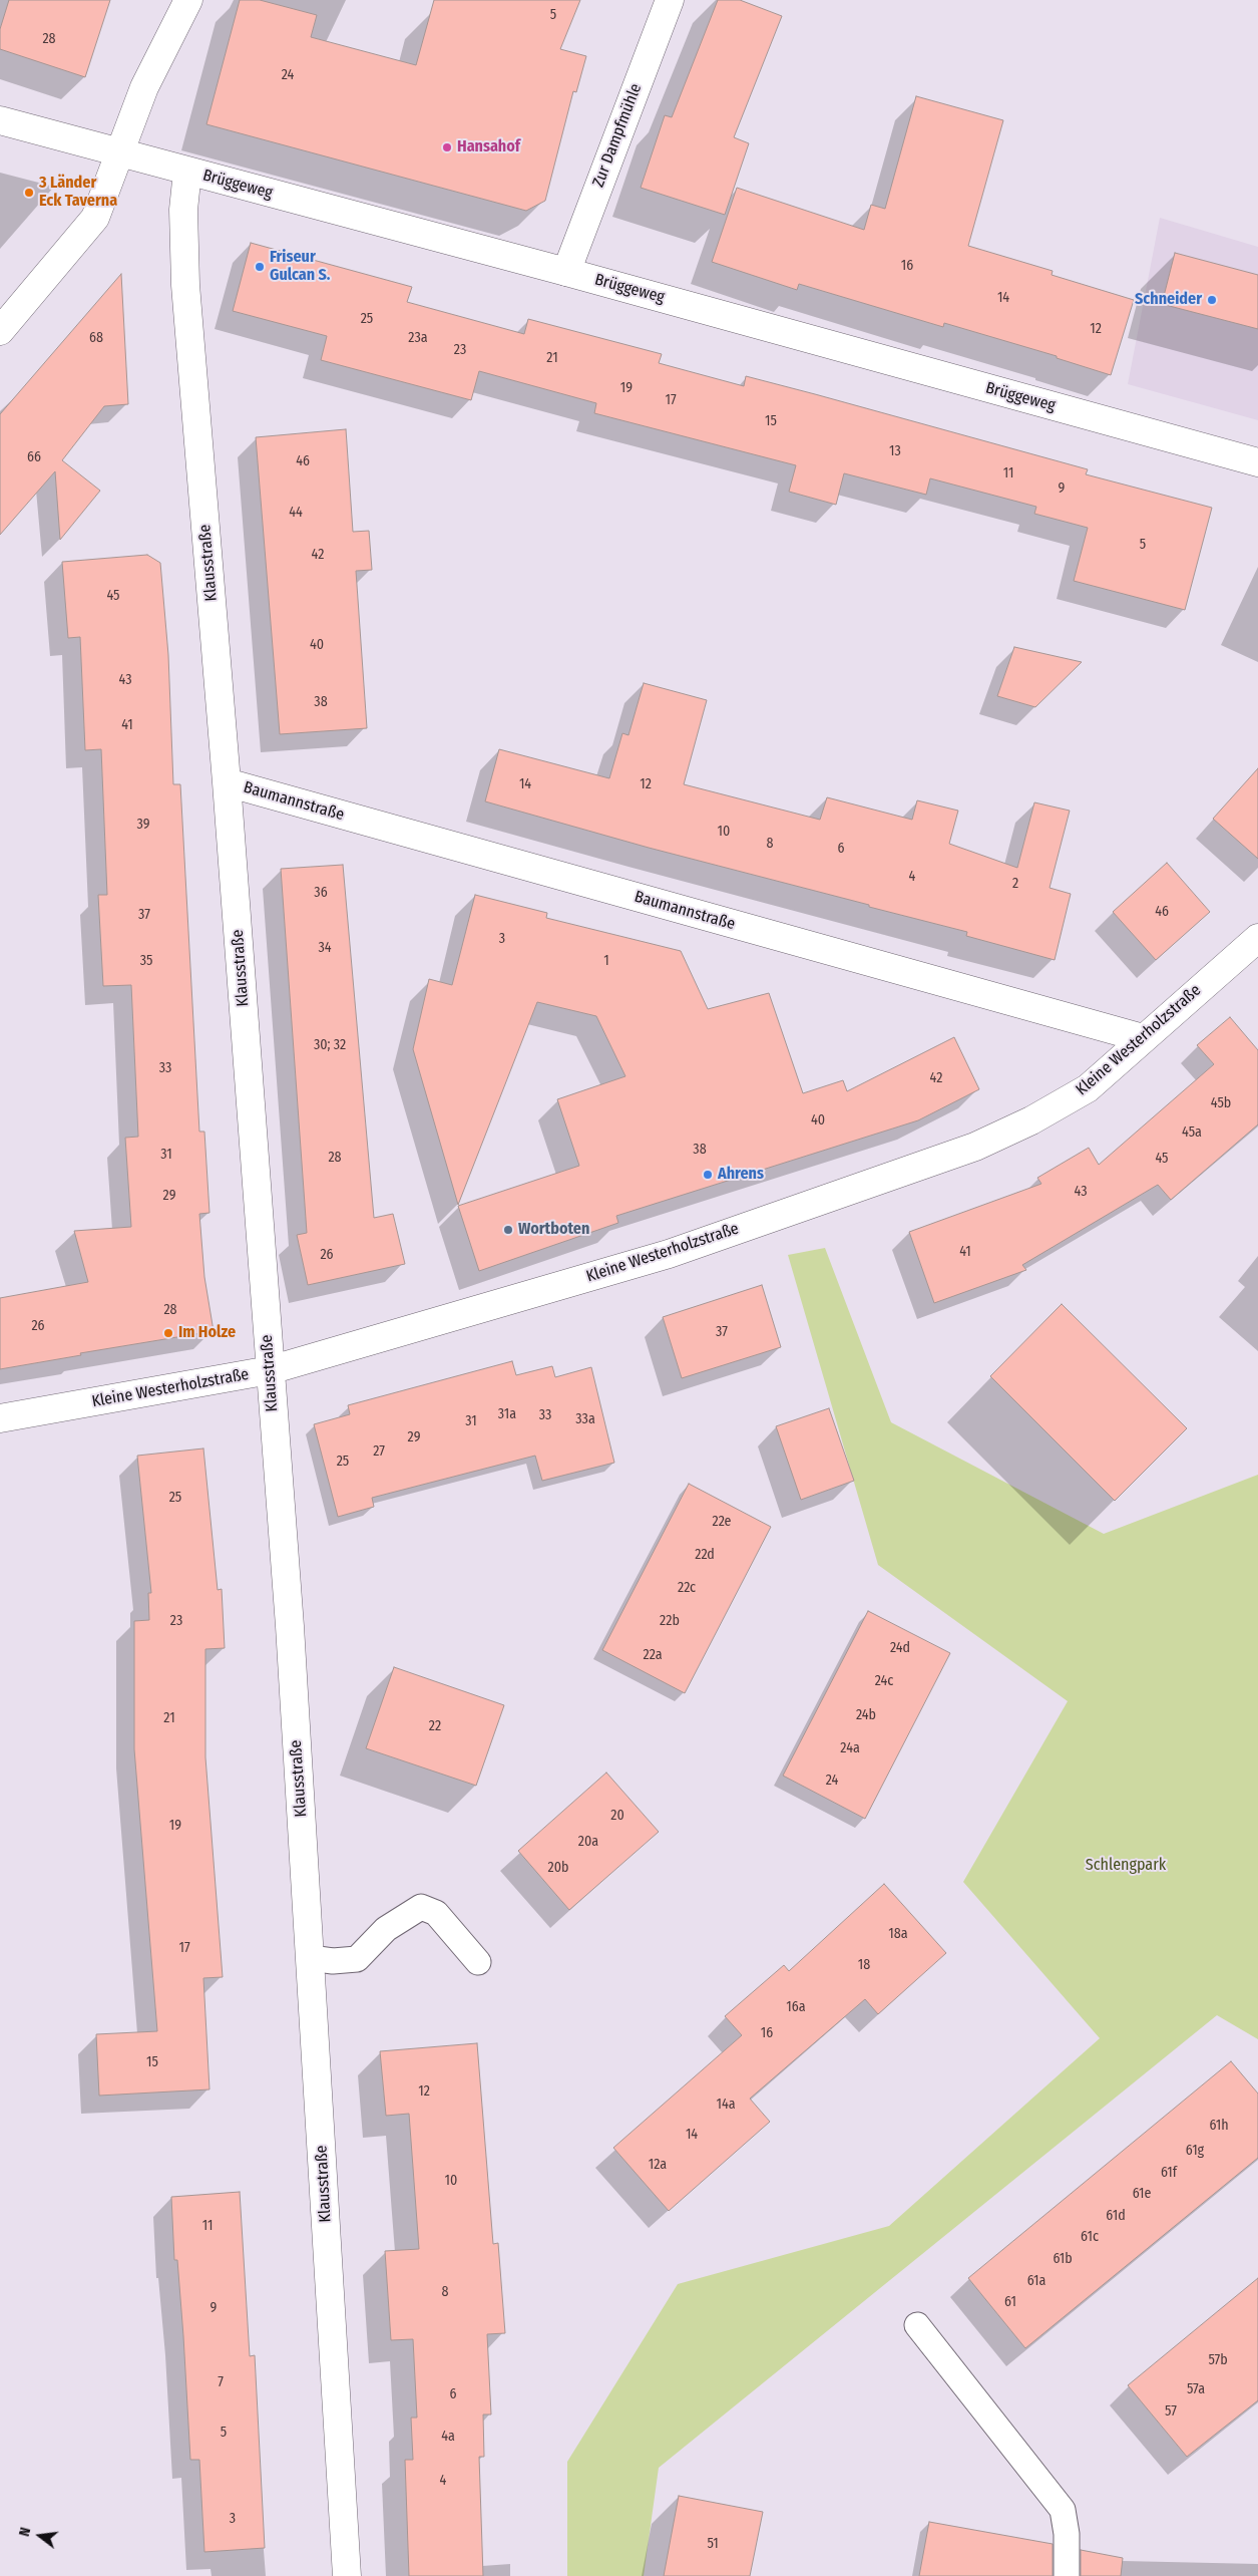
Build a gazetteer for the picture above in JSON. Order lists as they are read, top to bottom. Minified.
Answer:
{"streets":{"street":["Zur Dampfmühle","Brüggeweg","Klausstraße","Baumannstraße","Kleine Westerholzstraße"]},"crossings":[["Zur Dampfmühle","Brüggeweg"],["Brüggeweg","Klausstraße"],["Klausstraße","Baumannstraße"],["Klausstraße","Kleine Westerholzstraße"],["Baumannstraße","Kleine Westerholzstraße"]],"parks":["Schlengpark"],"places":["Hansahof","3 Länder Eck Taverna","Friseur Gulcan S.","Schneider","Ahrens","Wortboten","Im Holze"],"house_numbers":["5","28","24","16","14","25","12","68","23a","23","21","19","17","15","13","66","46","11","9","44","5","42","45","40","43","38","41","14","12","39","10","8","6","4","2","36","46","37","3","34","35","1","30; 32","33","42","45b","40","45a","38","31","28","45","43","29","41","26","28","26","37","31a","33","33a","31","29","27","25","25","22e","22d","22c","23","22b","24d","22a","24c","24b","21","22","24a","24","20","19","20a","20b","18a","17","18","16a","16","15","12","14a","61h","14","61g","12a","61f","10","61e","61d","11","61c","61b","61a","8","61","9","57b","7","57a","6","57","5","4a","4","3","51"],"north":"left"}
